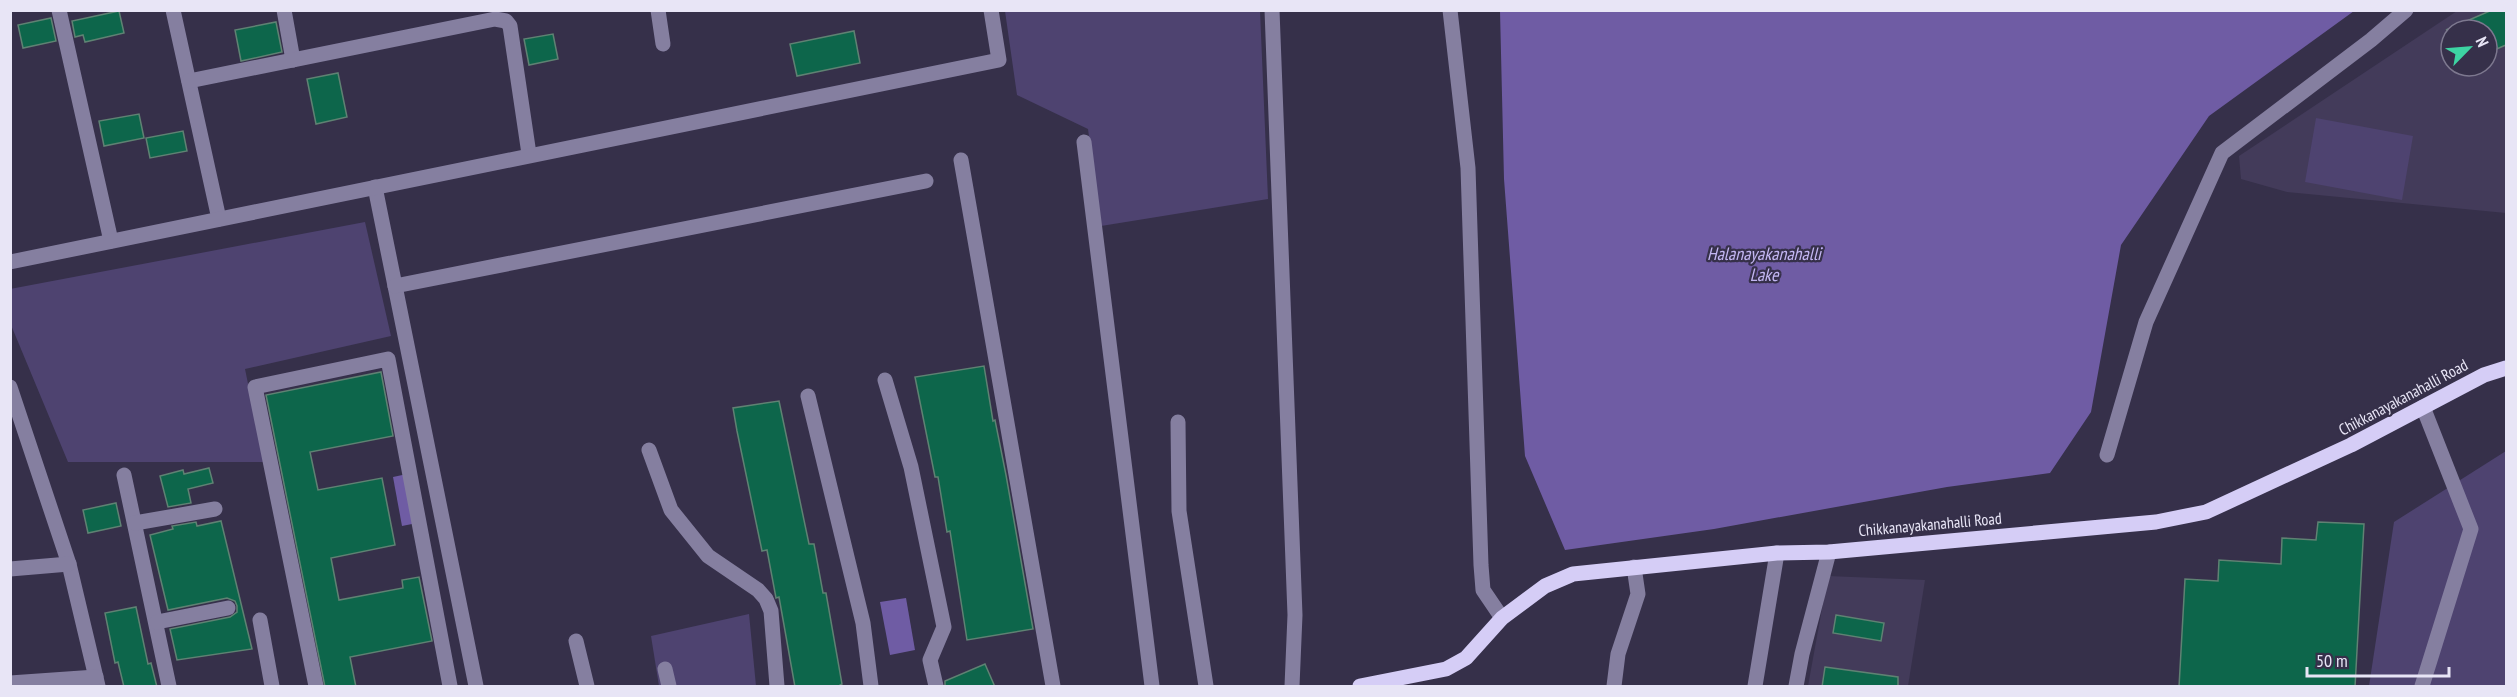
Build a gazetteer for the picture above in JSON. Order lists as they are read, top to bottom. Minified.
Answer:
{"streets":{"main road":["Chikkanayakanahalli Road"]},"water":["Halanayakanahalli Lake"],"scale_bar":"50 m","north":"top right"}
